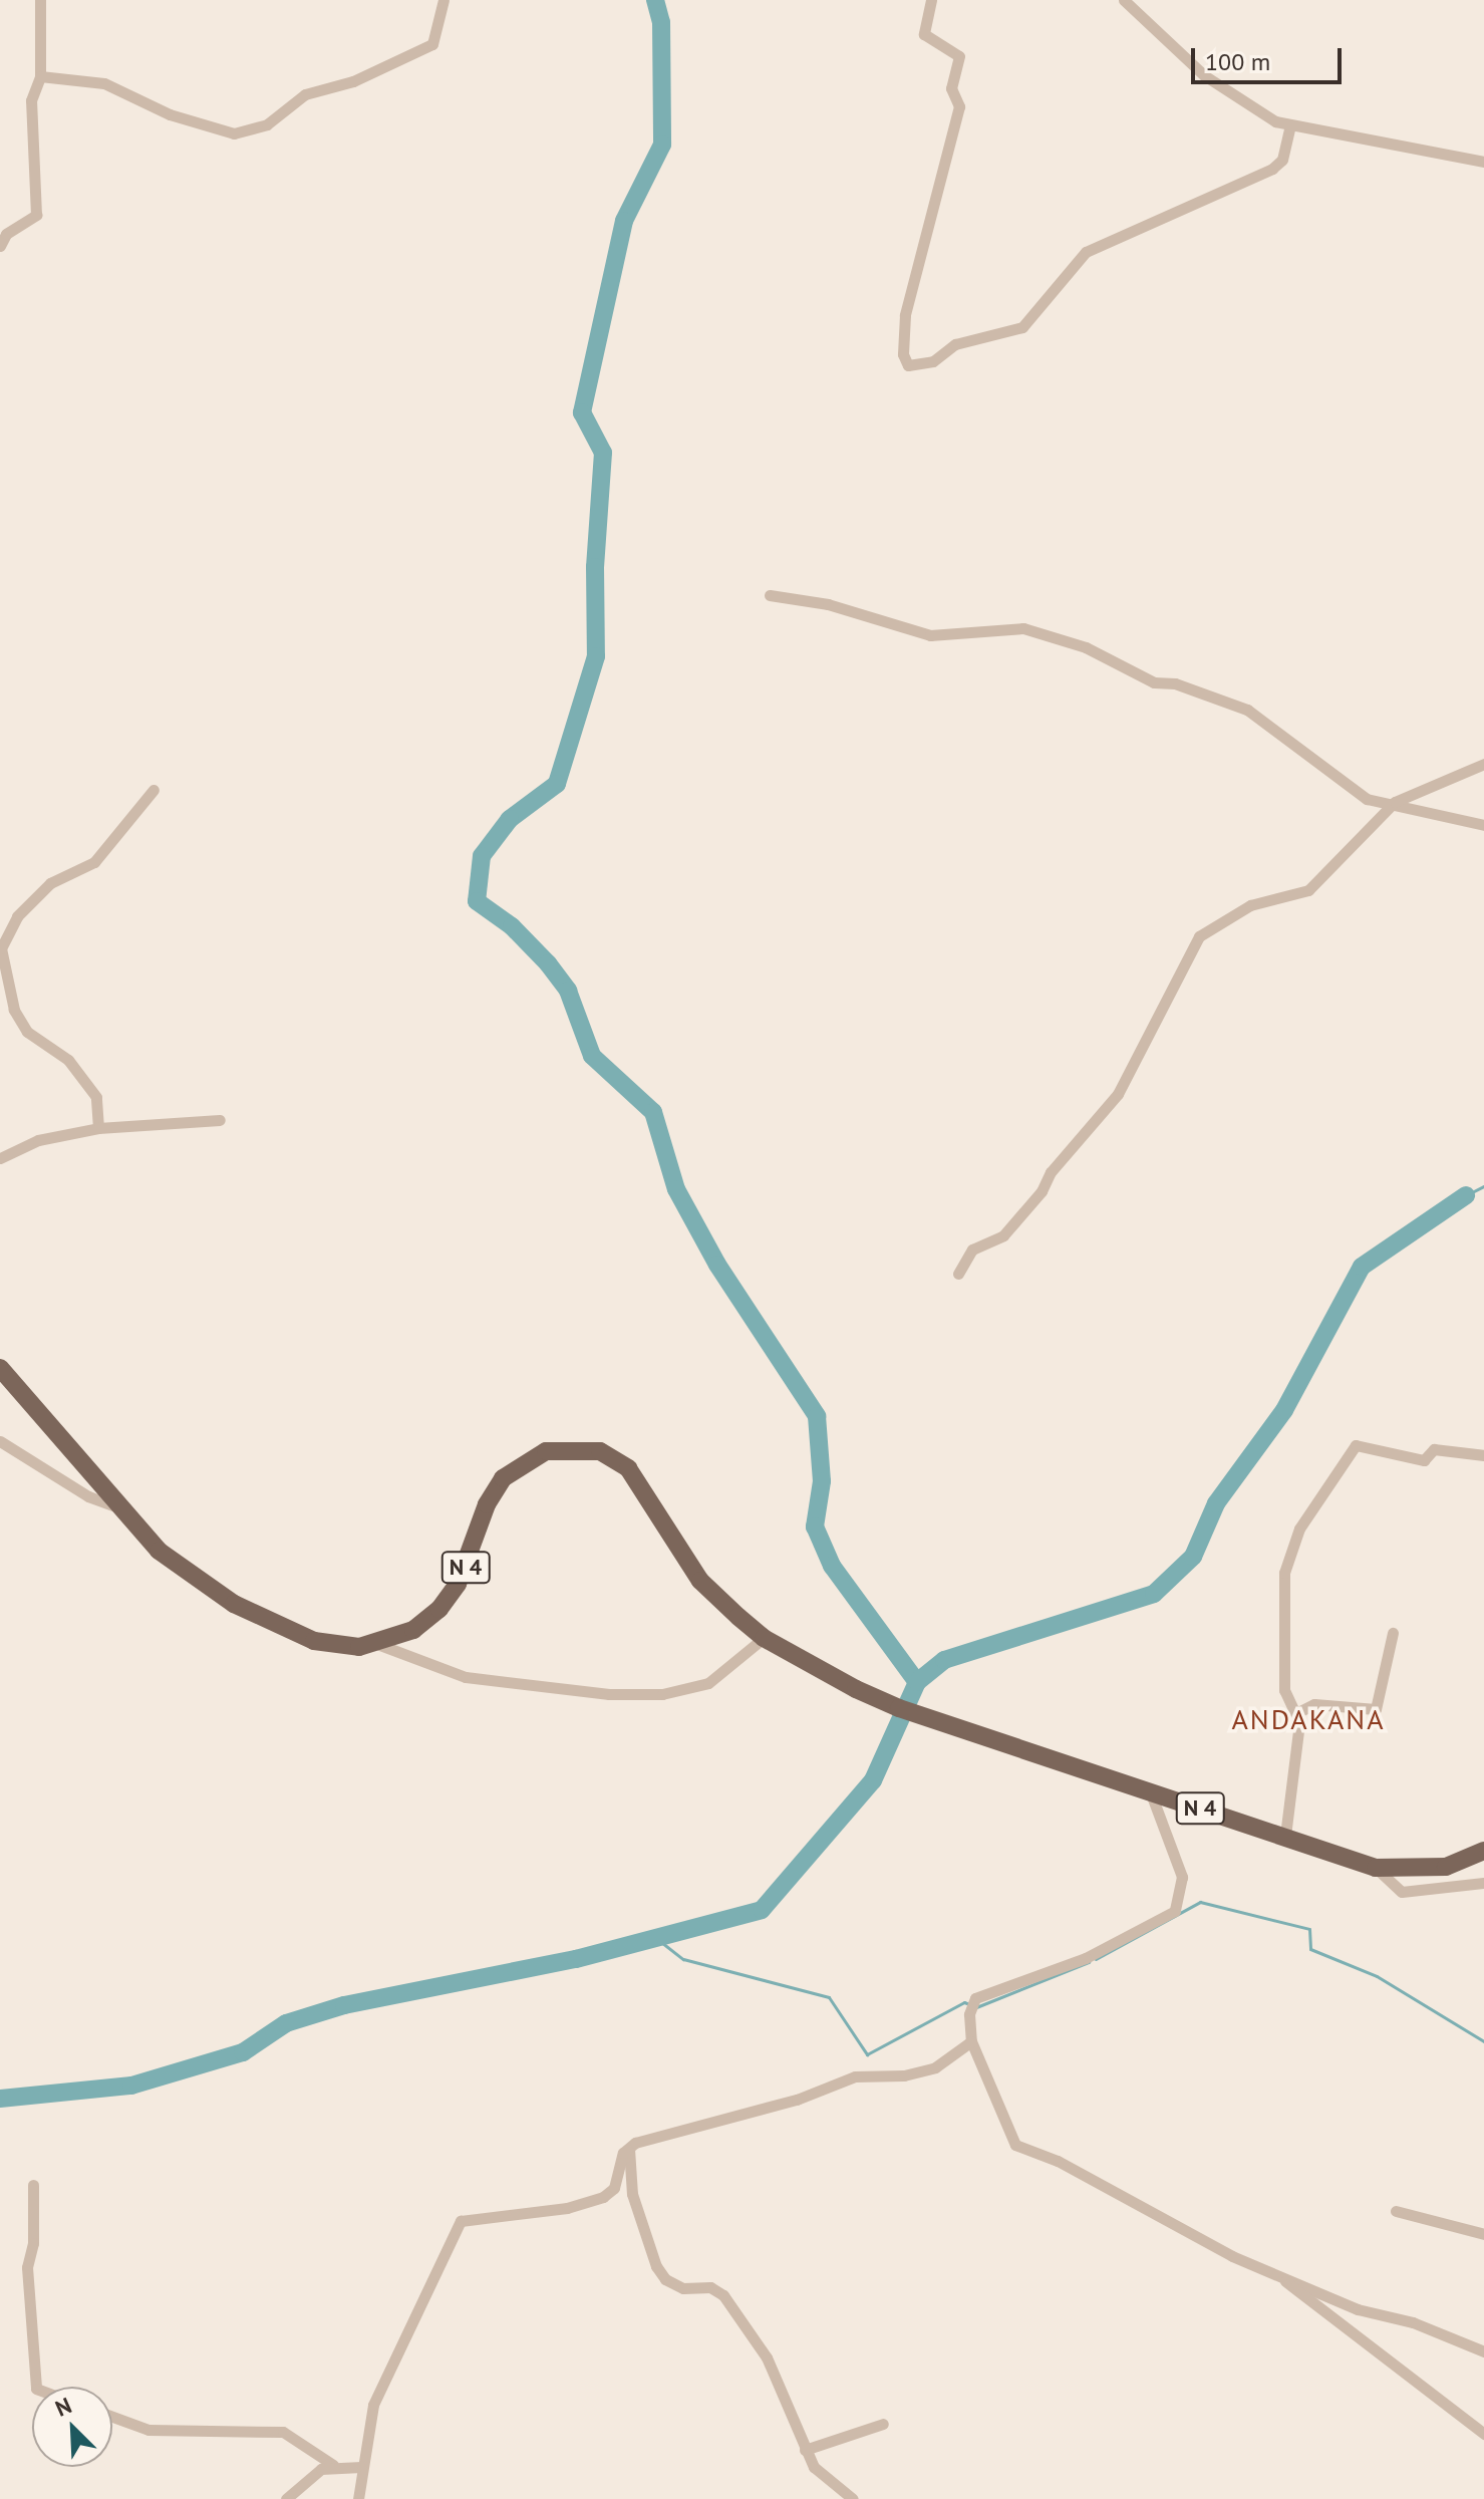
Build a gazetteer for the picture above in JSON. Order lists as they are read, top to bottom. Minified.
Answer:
{"streets":{"main road":["N 4"]},"districts":["ANDAKANA"],"scale_bar":"100 m","north":"top left"}
